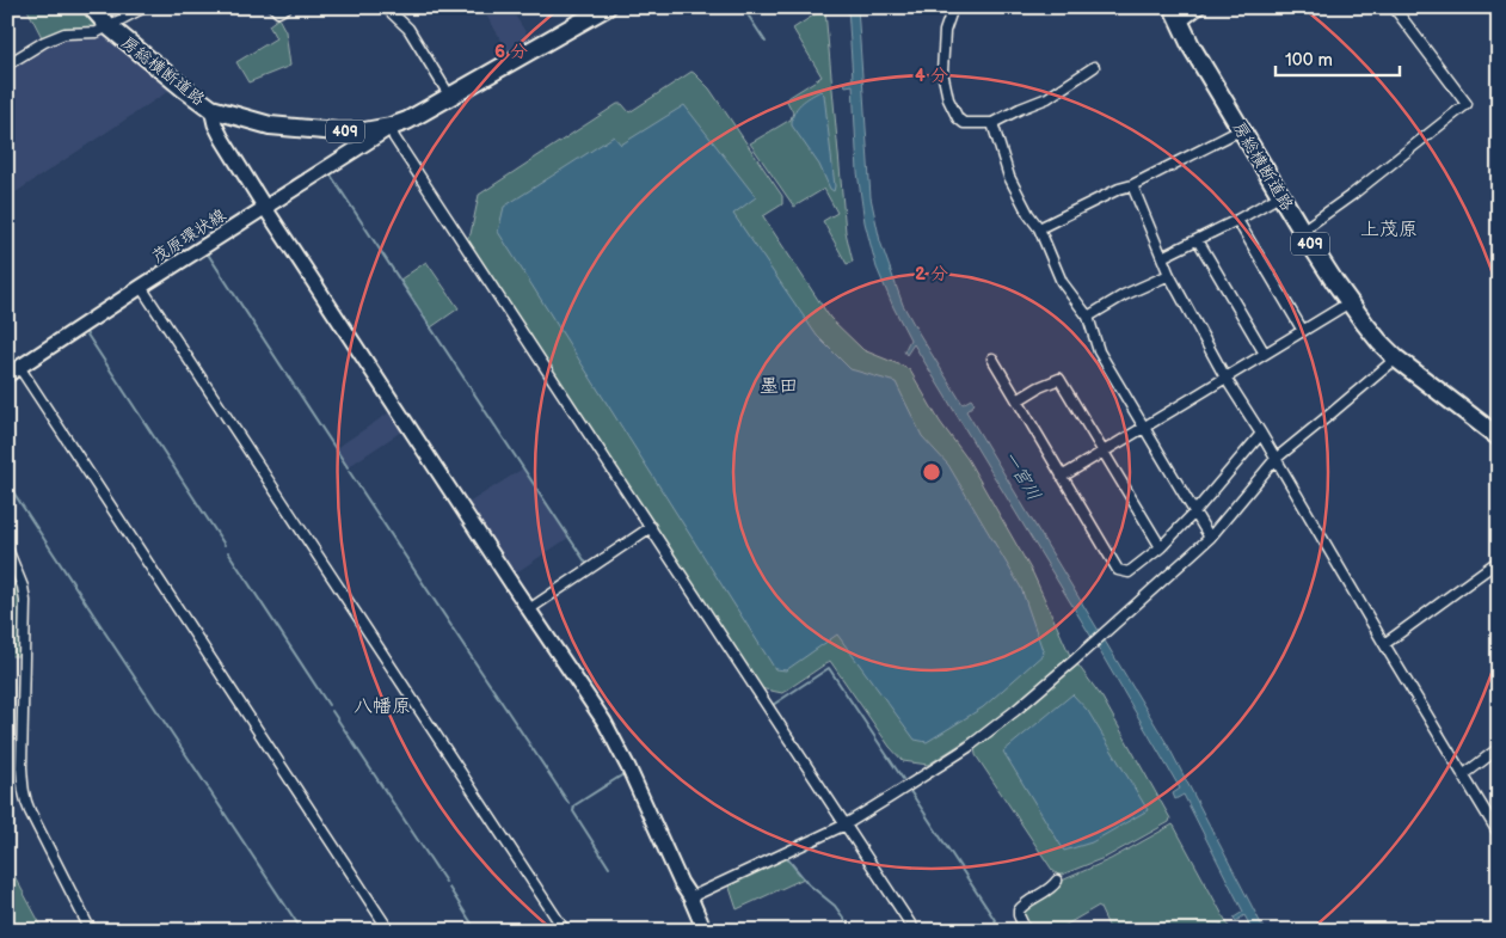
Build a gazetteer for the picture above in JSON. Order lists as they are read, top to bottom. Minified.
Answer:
{"streets":{"highway":["房総横断道路","409"],"street":["茂原環状線"]},"crossings":[["房総横断道路","茂原環状線"]],"districts":["上茂原","墨田","八幡原"],"water":["一宮川"],"scale_bar":"100 m","rings":["6 分","4 分","2 分"]}
